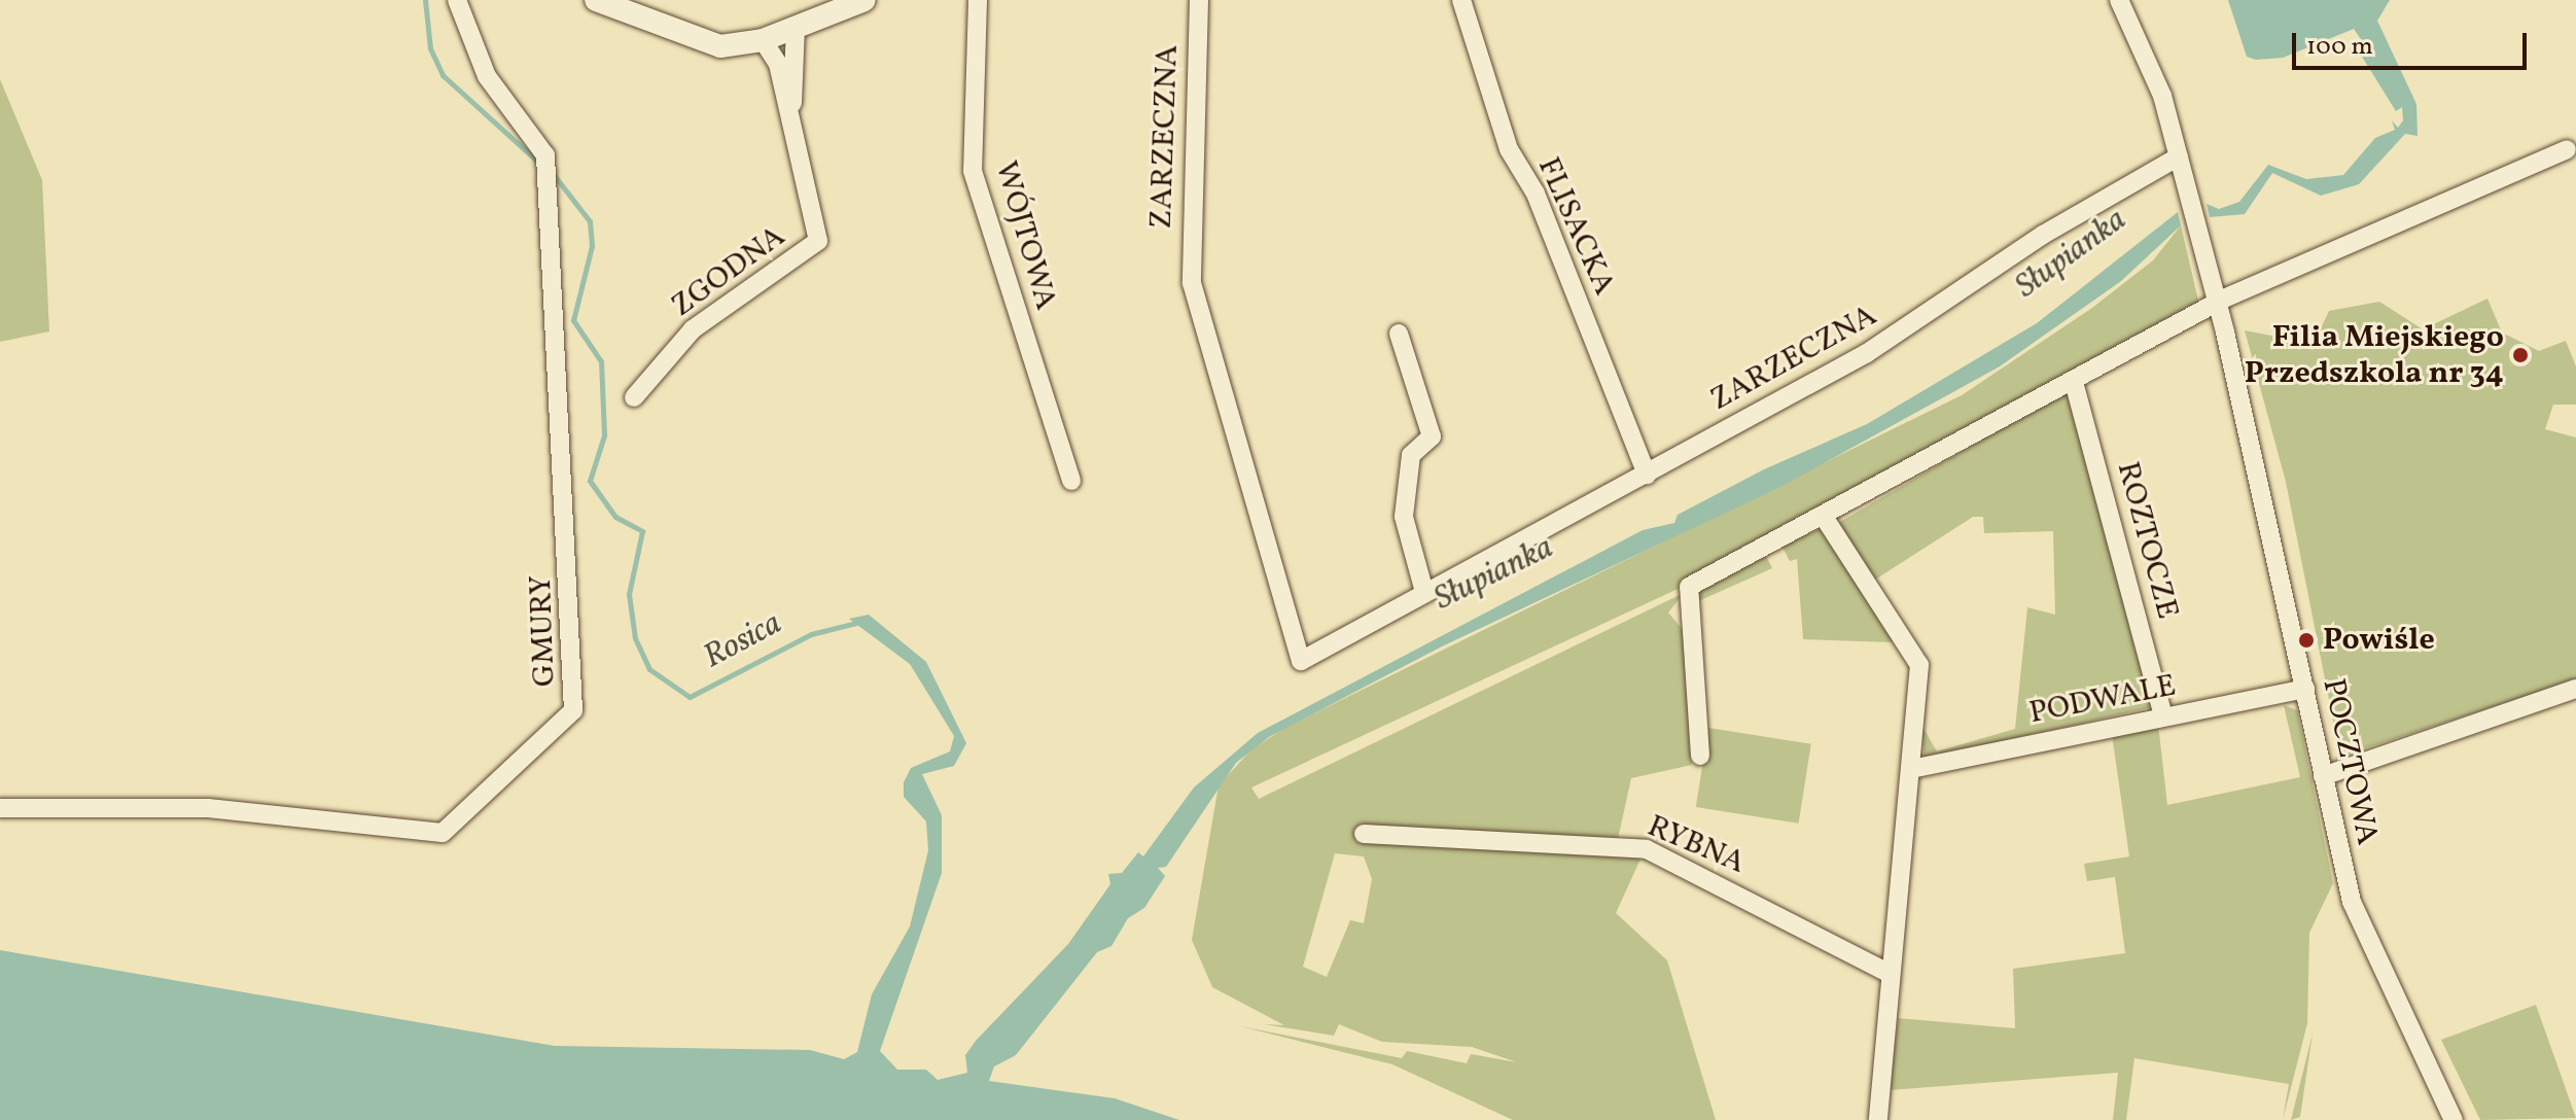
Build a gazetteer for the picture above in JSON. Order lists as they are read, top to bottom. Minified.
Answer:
{"streets":{"street":["ZARZECZNA","FLISACKA","WÓJTOWA","ZGODNA","ROZTOCZE","GMURY","PODWALE","POCZTOWA","RYBNA"]},"crossings":[["ZARZECZNA","FLISACKA"],["ZARZECZNA","POCZTOWA"],["ROZTOCZE","PODWALE"],["PODWALE","POCZTOWA"]],"water":["Słupianka","Rosica"],"places":["Filia Miejskiego Przedszkola nr 34","Powiśle"],"scale_bar":"100 m"}
